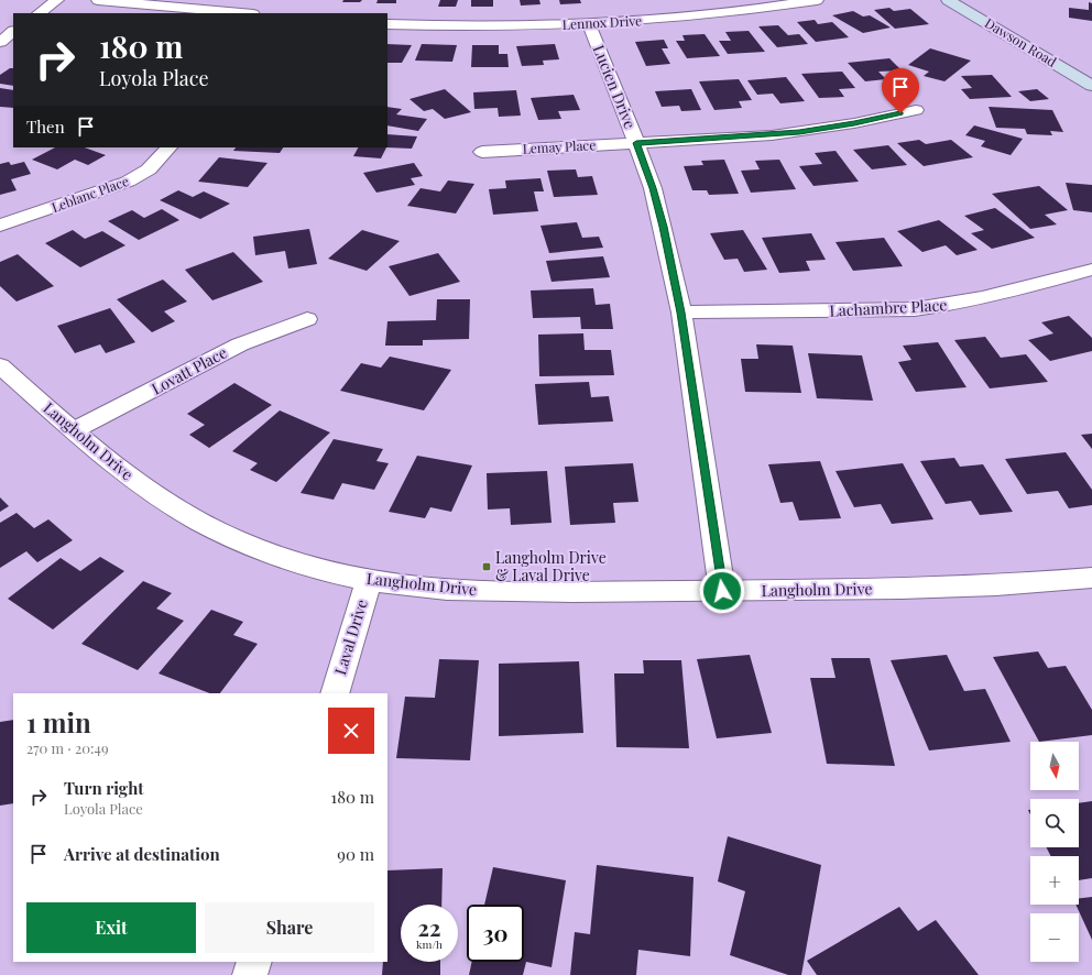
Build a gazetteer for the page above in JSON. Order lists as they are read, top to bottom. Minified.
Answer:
{"streets":{"main road":["Dawson Road"],"street":["Lennox Drive","Lucien Drive","Lemay Place","Leblanc Place","Lachambre Place","Lovatt Place","Langholm Drive","Laval Drive"]},"crossings":[["Lennox Drive","Lucien Drive"],["Lucien Drive","Lemay Place"],["Lucien Drive","Lachambre Place"],["Lucien Drive","Langholm Drive"],["Lovatt Place","Langholm Drive"],["Langholm Drive","Laval Drive"]],"places":{"transit":["Langholm Drive & Laval Drive"]},"north":"bottom","page":{"turn":["180 m","Loyola Place"],"then":"Then","heading":["1 min","270 m · 20:49"],"map_buttons":["+","−"],"list":[{"name":"Turn right","note":"Loyola Place","value":"180 m"},{"name":"Arrive at destination","value":"90 m"}],"buttons":["Exit","Share"],"speed":"22 km/h","limit":"30"}}
